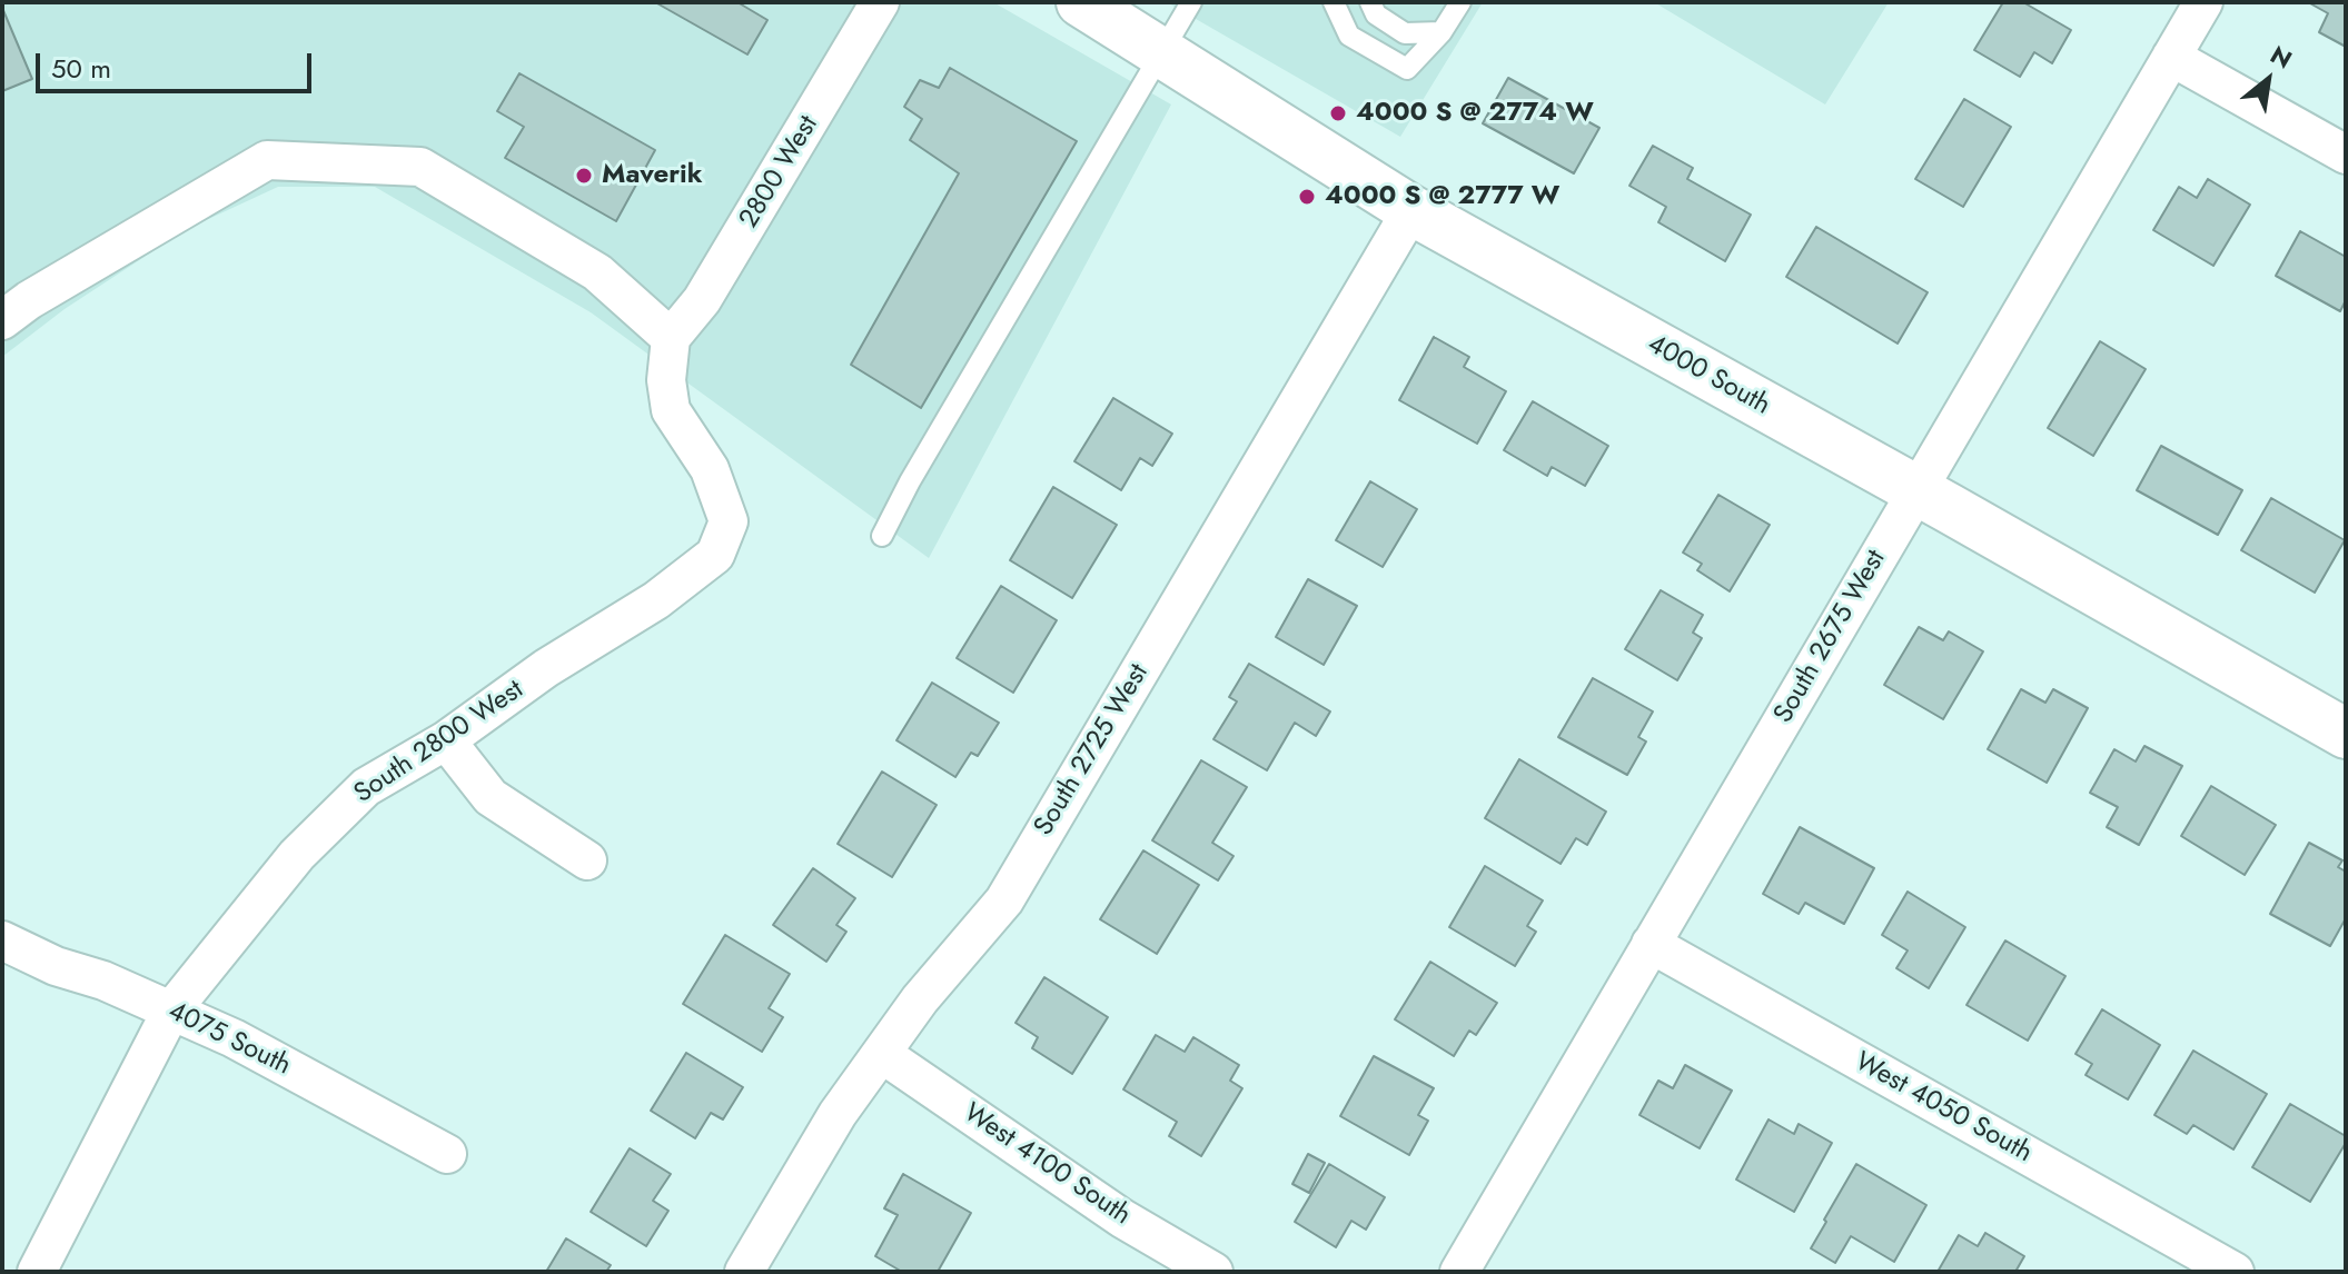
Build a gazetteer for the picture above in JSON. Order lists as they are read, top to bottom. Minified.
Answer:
{"streets":{"street":["2800 West","4000 South","South 2675 West","South 2800 West","South 2725 West","4075 South","West 4050 South","West 4100 South"]},"crossings":[["2800 West","South 2800 West"],["4000 South","South 2675 West"],["4000 South","South 2725 West"],["South 2675 West","West 4050 South"],["South 2800 West","4075 South"],["South 2725 West","West 4100 South"]],"places":["4000 S @ 2774 W","Maverik","4000 S @ 2777 W"],"scale_bar":"50 m","north":"top right"}
